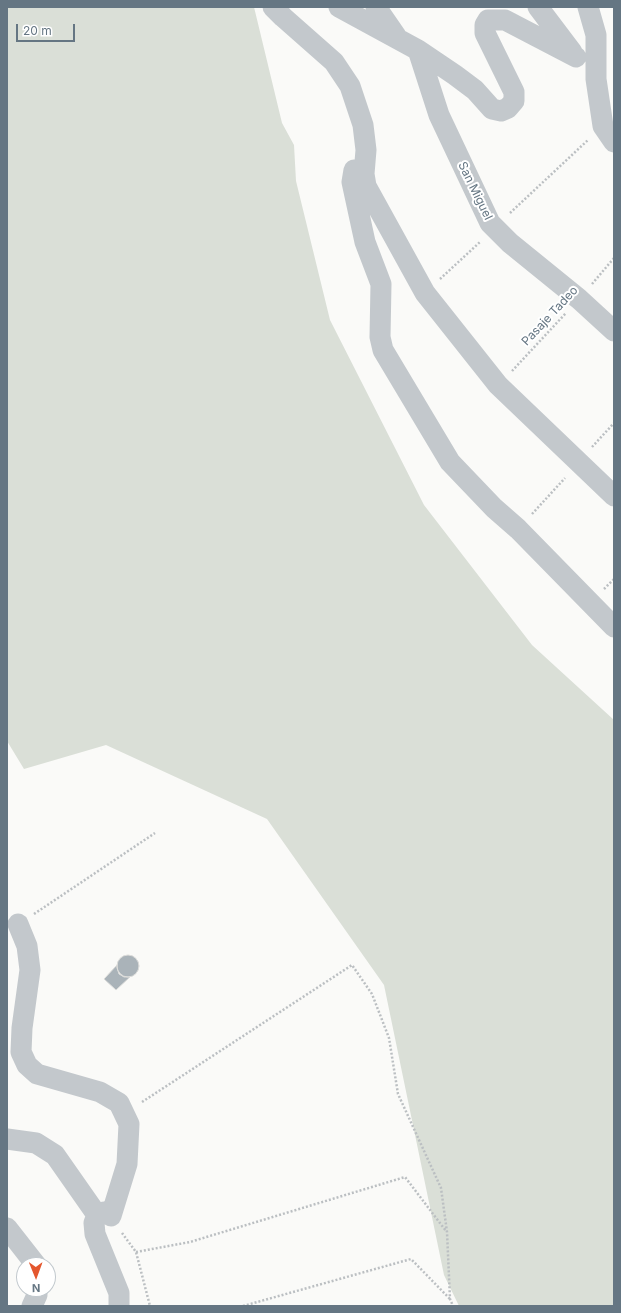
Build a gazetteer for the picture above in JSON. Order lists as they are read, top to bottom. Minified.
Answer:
{"streets":{"street":["San Miguel"],"path":["Pasaje Tadeo"]},"crossings":[["San Miguel","Pasaje Tadeo"]],"scale_bar":"20 m","north":"bottom"}
